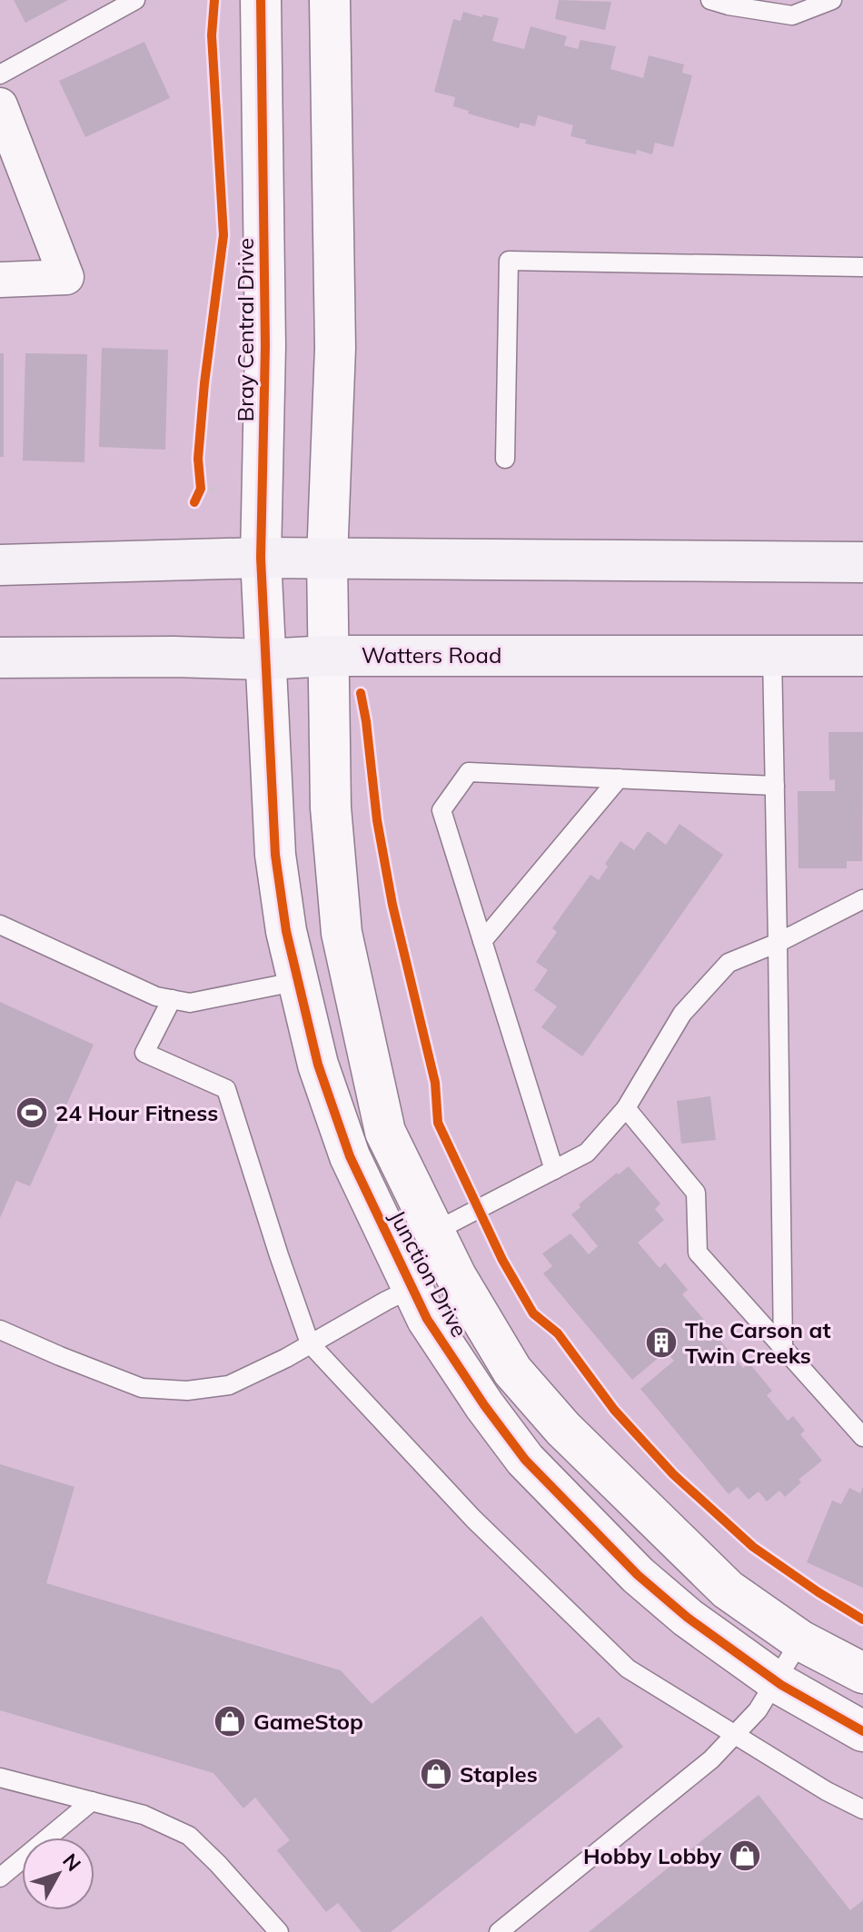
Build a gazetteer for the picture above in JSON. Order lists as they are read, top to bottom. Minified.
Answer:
{"streets":{"main road":["Watters Road"],"street":["Bray Central Drive","Junction Drive"]},"crossings":[["Bray Central Drive","Watters Road"],["Bray Central Drive","Junction Drive"],["Watters Road","Junction Drive"]],"places":{"sports":["24 Hour Fitness"],"building":["The Carson at Twin Creeks"],"shop":["GameStop","Staples","Hobby Lobby"]},"north":"top right"}
